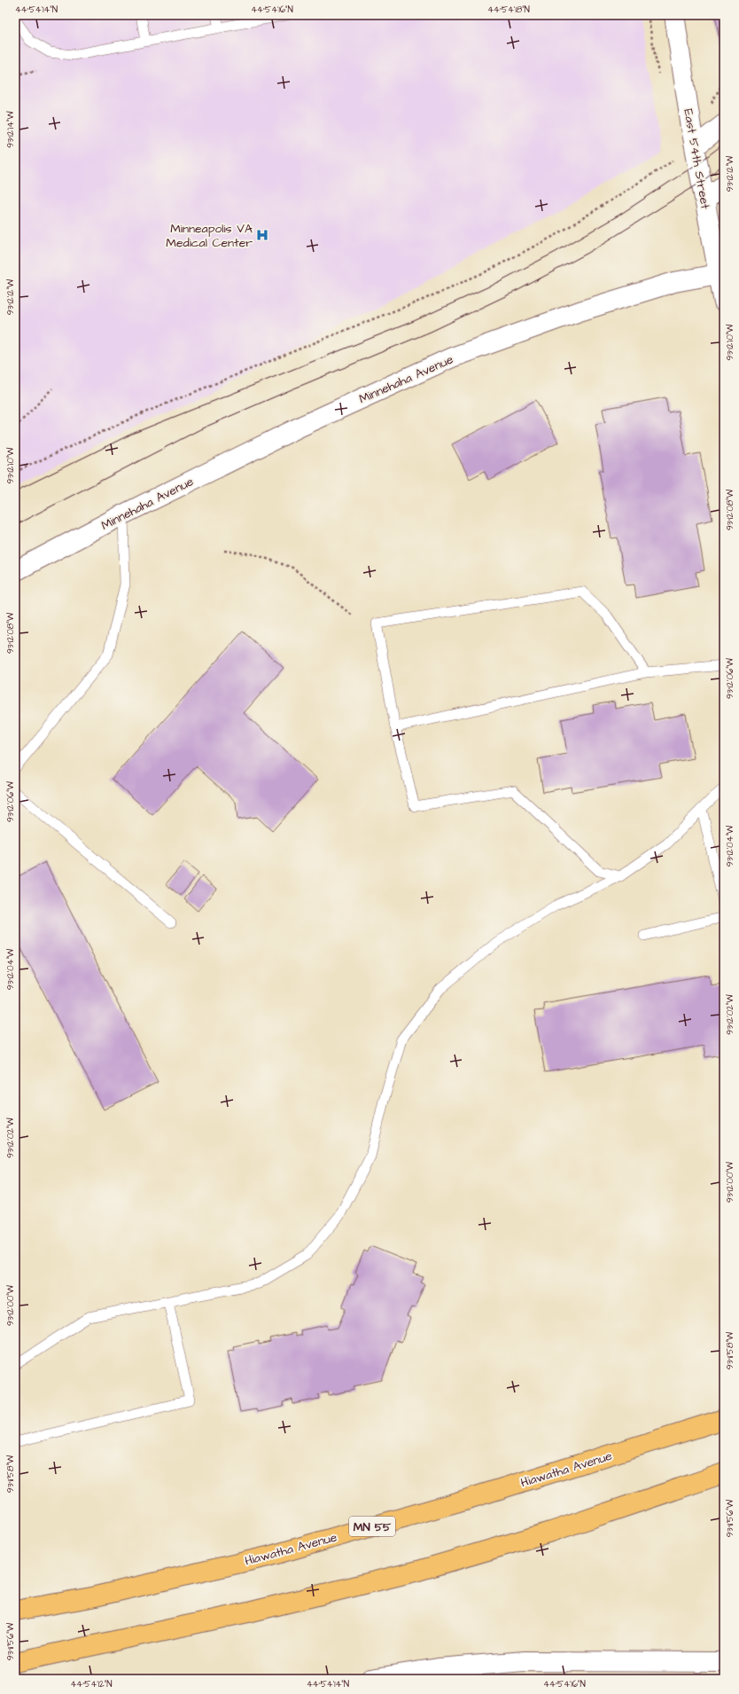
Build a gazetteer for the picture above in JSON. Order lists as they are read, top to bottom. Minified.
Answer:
{"streets":{"highway":["Hiawatha Avenue","MN 55"],"street":["East 54th Street","Minnehaha Avenue"]},"crossings":[["East 54th Street","Minnehaha Avenue"]],"places":{"hospital":["Minneapolis VA Medical Center"]},"coordinates":["44°54'14\"N","44°54'16\"N","44°54'18\"N","93°12'14\"W","93°12'12\"W","93°12'10\"W","93°12'08\"W","93°12'06\"W","93°12'04\"W","93°12'02\"W","93°12'00\"W","93°11'58\"W","93°11'56\"W","44°54'12\"N"]}
